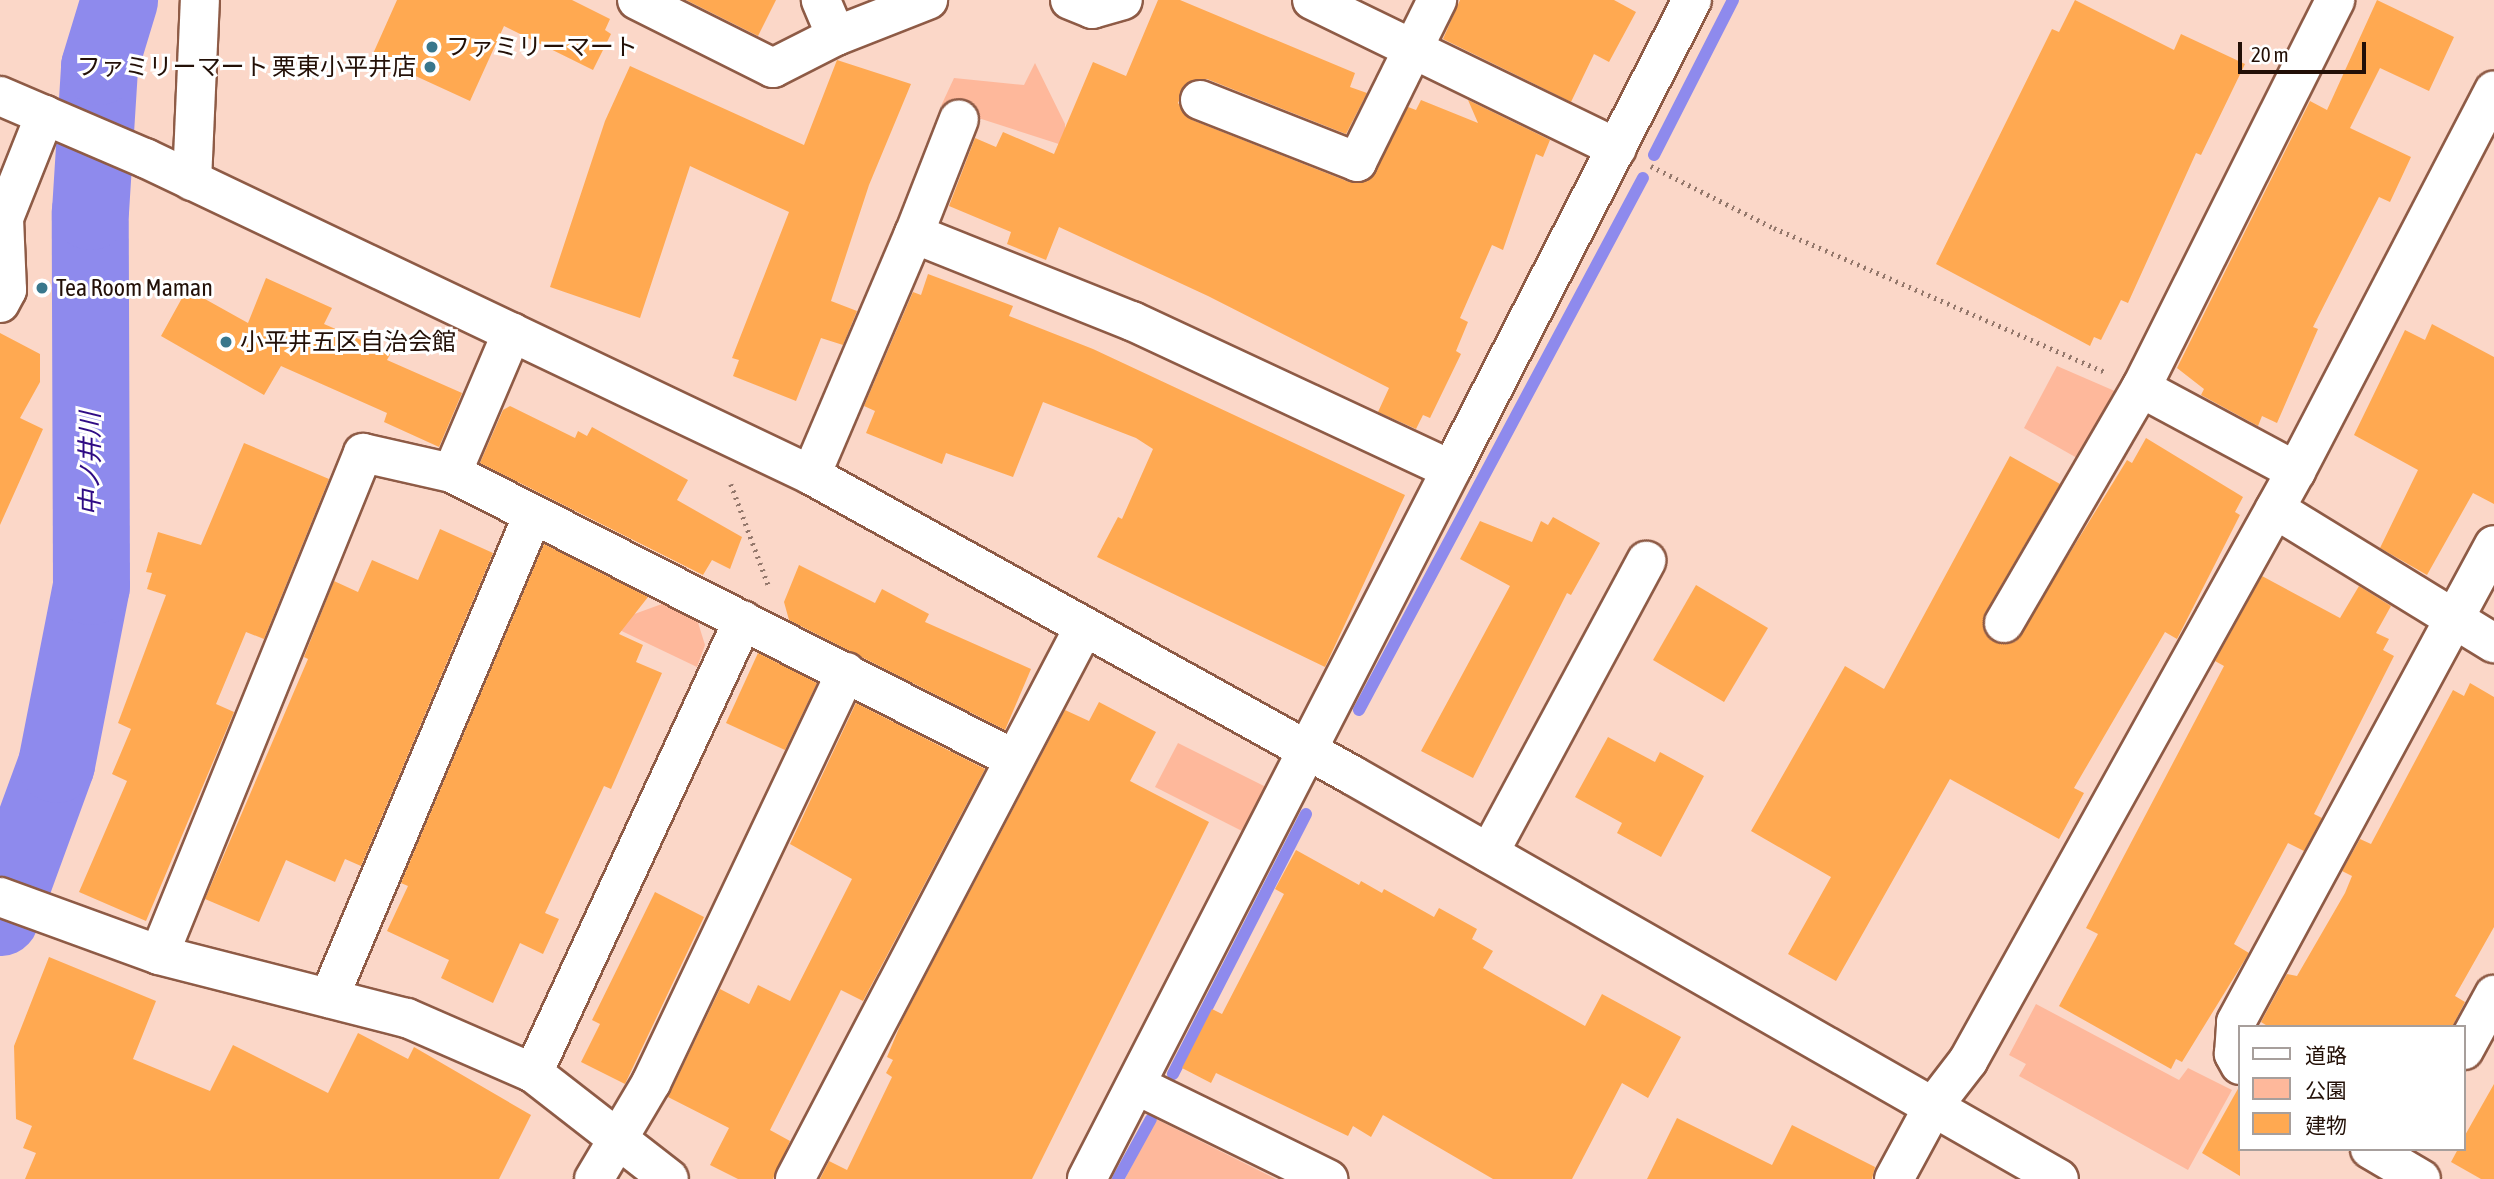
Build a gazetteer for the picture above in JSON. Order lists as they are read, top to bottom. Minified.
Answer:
{"water":["中ノ井川"],"places":["ファミリーマート","ファミリーマート 栗東小平井店","Tea Room Maman","小平井五区自治会館"],"legend":["道路","公園","建物"],"scale_bar":"20 m"}
